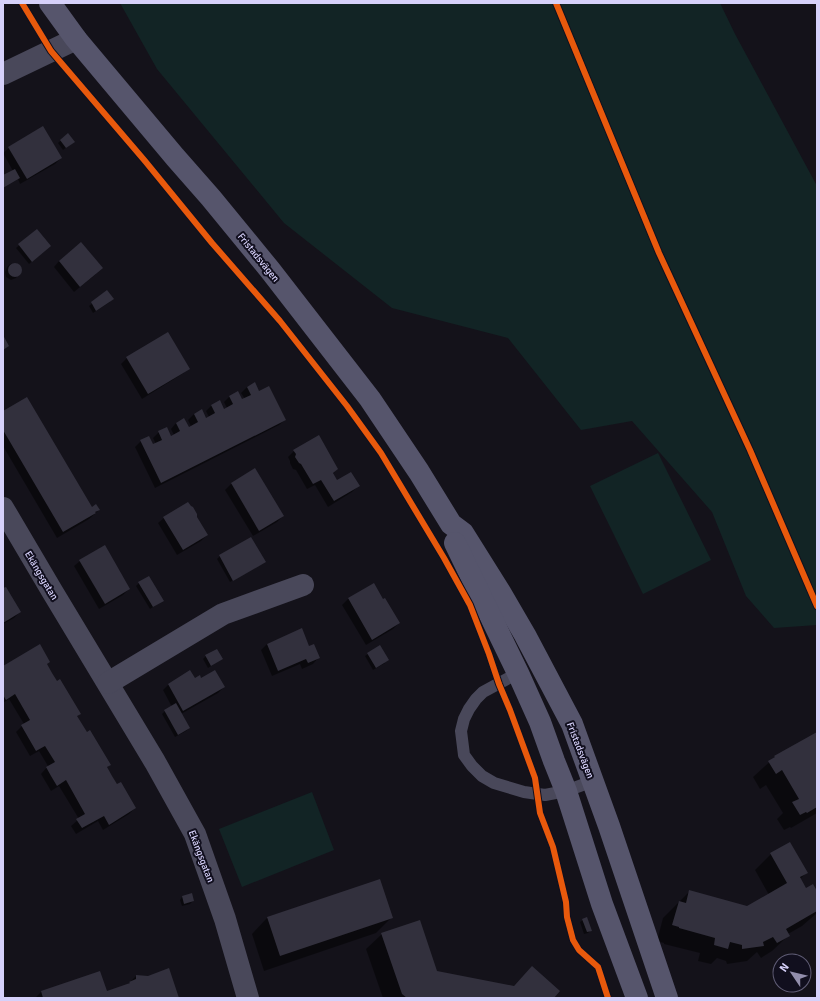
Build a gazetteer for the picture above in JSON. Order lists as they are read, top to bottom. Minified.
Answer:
{"streets":{"street":["Fristadsvägen","Ekängsgatan"]},"north":"top left"}
